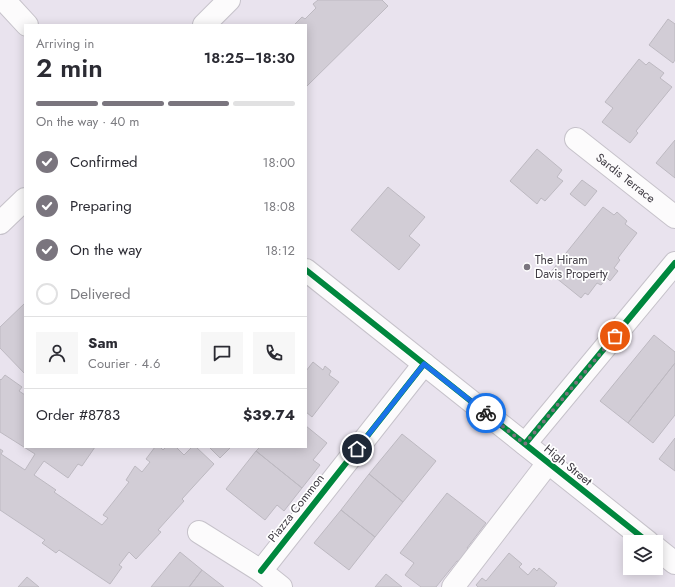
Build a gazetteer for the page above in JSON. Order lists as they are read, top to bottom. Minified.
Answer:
{"streets":{"street":["Sardis Terrace","High Street","Piazza Common"]},"crossings":[["High Street","Piazza Common"]],"places":["The Hiram Davis Property"],"page":{"heading":["2 min","Arriving in","18:25–18:30"],"panel":["Sam","Courier · 4.6","Order #8783","$39.74"],"bar":"On the way · 40 m","list":[["Confirmed","18:00"],["Preparing","18:08"],["On the way","18:12"],"Delivered"]}}
